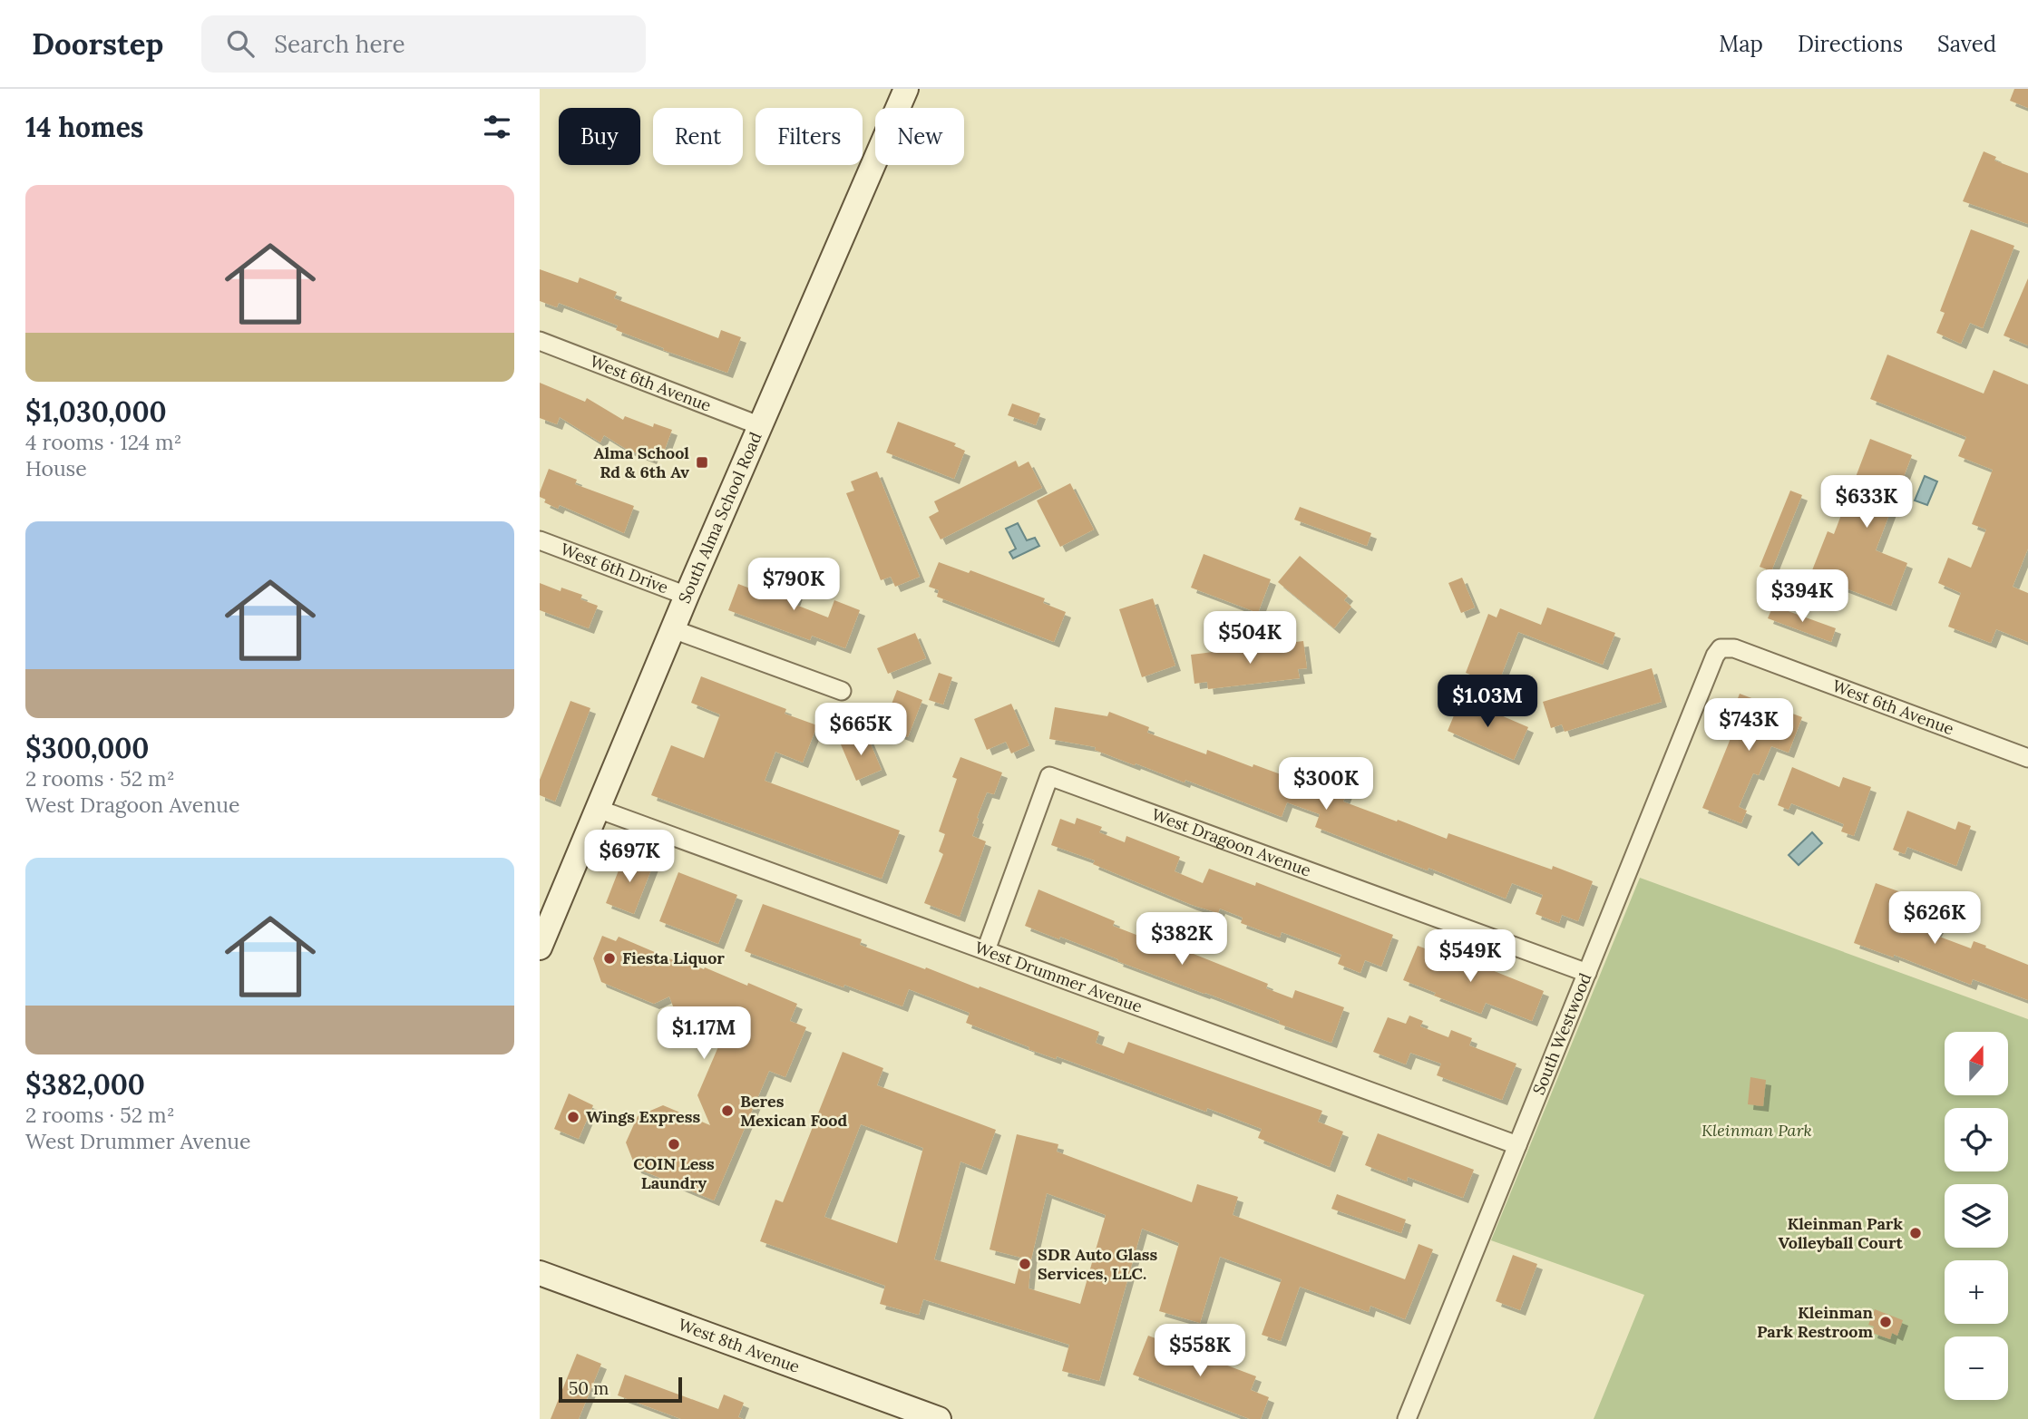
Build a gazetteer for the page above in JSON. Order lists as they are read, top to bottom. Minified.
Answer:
{"streets":{"main road":["South Alma School Road","West 8th Avenue"],"street":["West 6th Avenue","West 6th Drive","West Dragoon Avenue","West Drummer Avenue","South Westwood"]},"crossings":[["West 6th Avenue","South Alma School Road"],["West 6th Avenue","South Westwood"],["South Alma School Road","West 6th Drive"],["South Alma School Road","West Drummer Avenue"],["West Dragoon Avenue","West Drummer Avenue"],["West Dragoon Avenue","South Westwood"],["West Drummer Avenue","South Westwood"]],"parks":["Kleinman Park"],"places":{"transit":["Alma School Rd & 6th Av"],"other":["Fiesta Liquor","Beres Mexican Food","Wings Express","COIN Less Laundry","Kleinman Park Volleyball Court","SDR Auto Glass Services, LLC.","Kleinman Park Restroom"]},"scale_bar":"50 m","north":"top","page":{"header":"Doorstep","search":"Search here","nav":["Map","Directions","Saved"],"heading":"14 homes","chip":["Buy","Rent","Filters","New"],"list":[{"name":"$1,030,000","note":"4 rooms · 124 m² · House"},{"name":"$300,000","note":"2 rooms · 52 m² · West Dragoon Avenue"},{"name":"$382,000","note":"2 rooms · 52 m² · West Drummer Avenue"}],"price":["$633K","$790K","$394K","$504K","$1.03M","$743K","$665K","$300K","$697K","$626K","$382K","$549K","$1.17M","$558K"],"map_buttons":["+","−"],"scale":"50 m"}}
